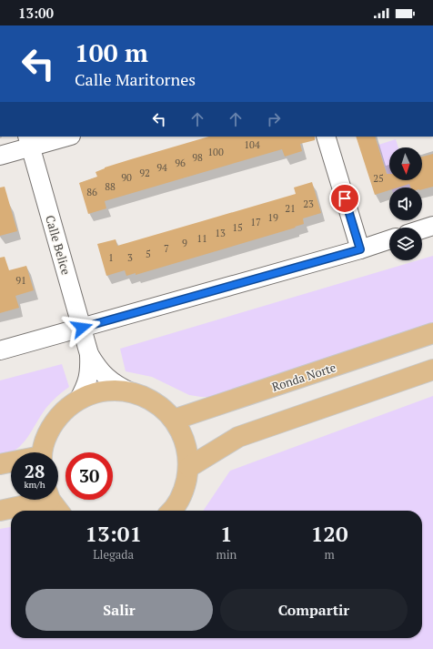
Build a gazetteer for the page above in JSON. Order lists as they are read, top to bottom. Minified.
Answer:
{"streets":{"main road":["Ronda Norte"],"street":["Calle Belice"]},"house_numbers":["104","100","98","96","94","92","90","25","88","86","23","21","19","17","15","13","11","9","7","5","1","3","91"],"north":"bottom","page":{"status":"13:00","turn":["100 m","Calle Maritornes"],"speed":"28 km/h","limit":"30","eta":["13:01","Llegada","1","min","120","m"],"buttons":["Salir","Compartir"]}}
